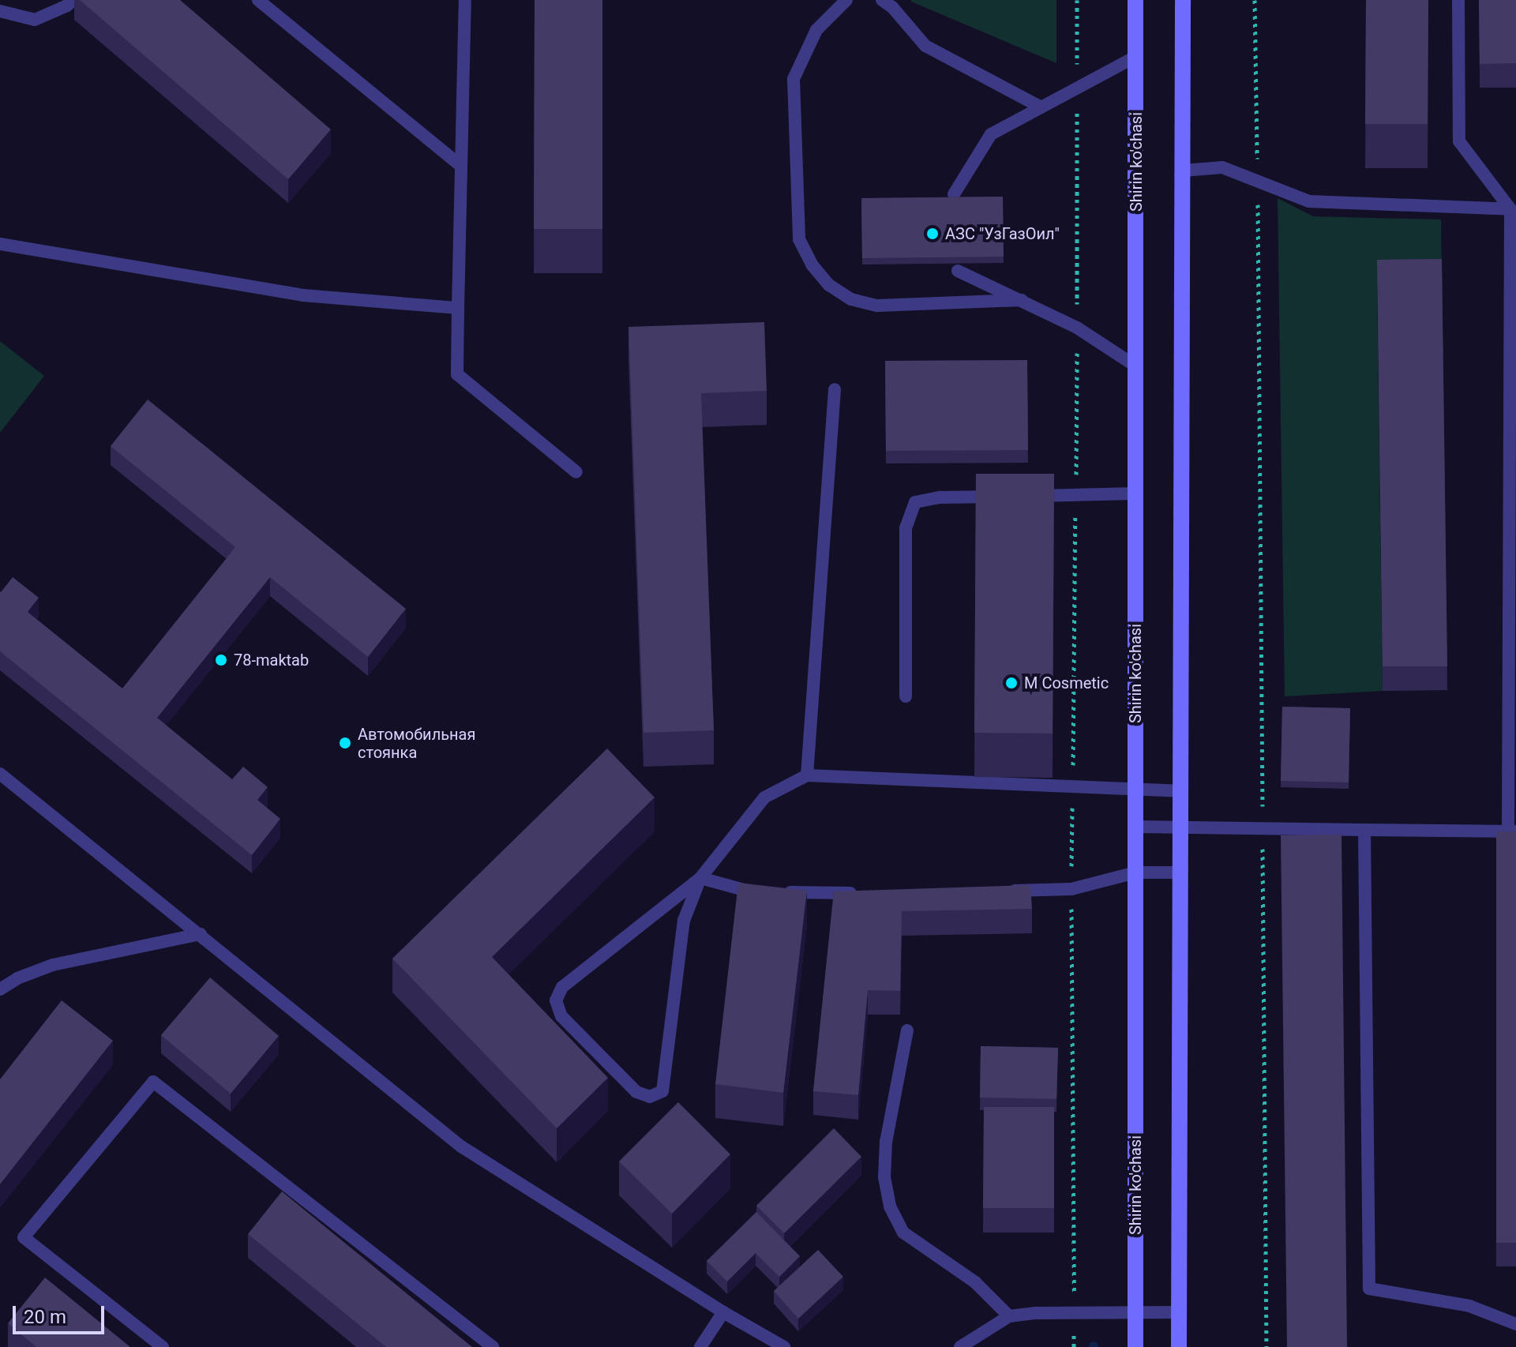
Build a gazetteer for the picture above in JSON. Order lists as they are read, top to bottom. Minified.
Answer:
{"streets":{"main road":["Shirin ko'chasi"]},"places":["АЗС \"УзГазОил\"","78-maktab","M Cosmetic","Автомобильная стоянка"],"scale_bar":"20 m"}
